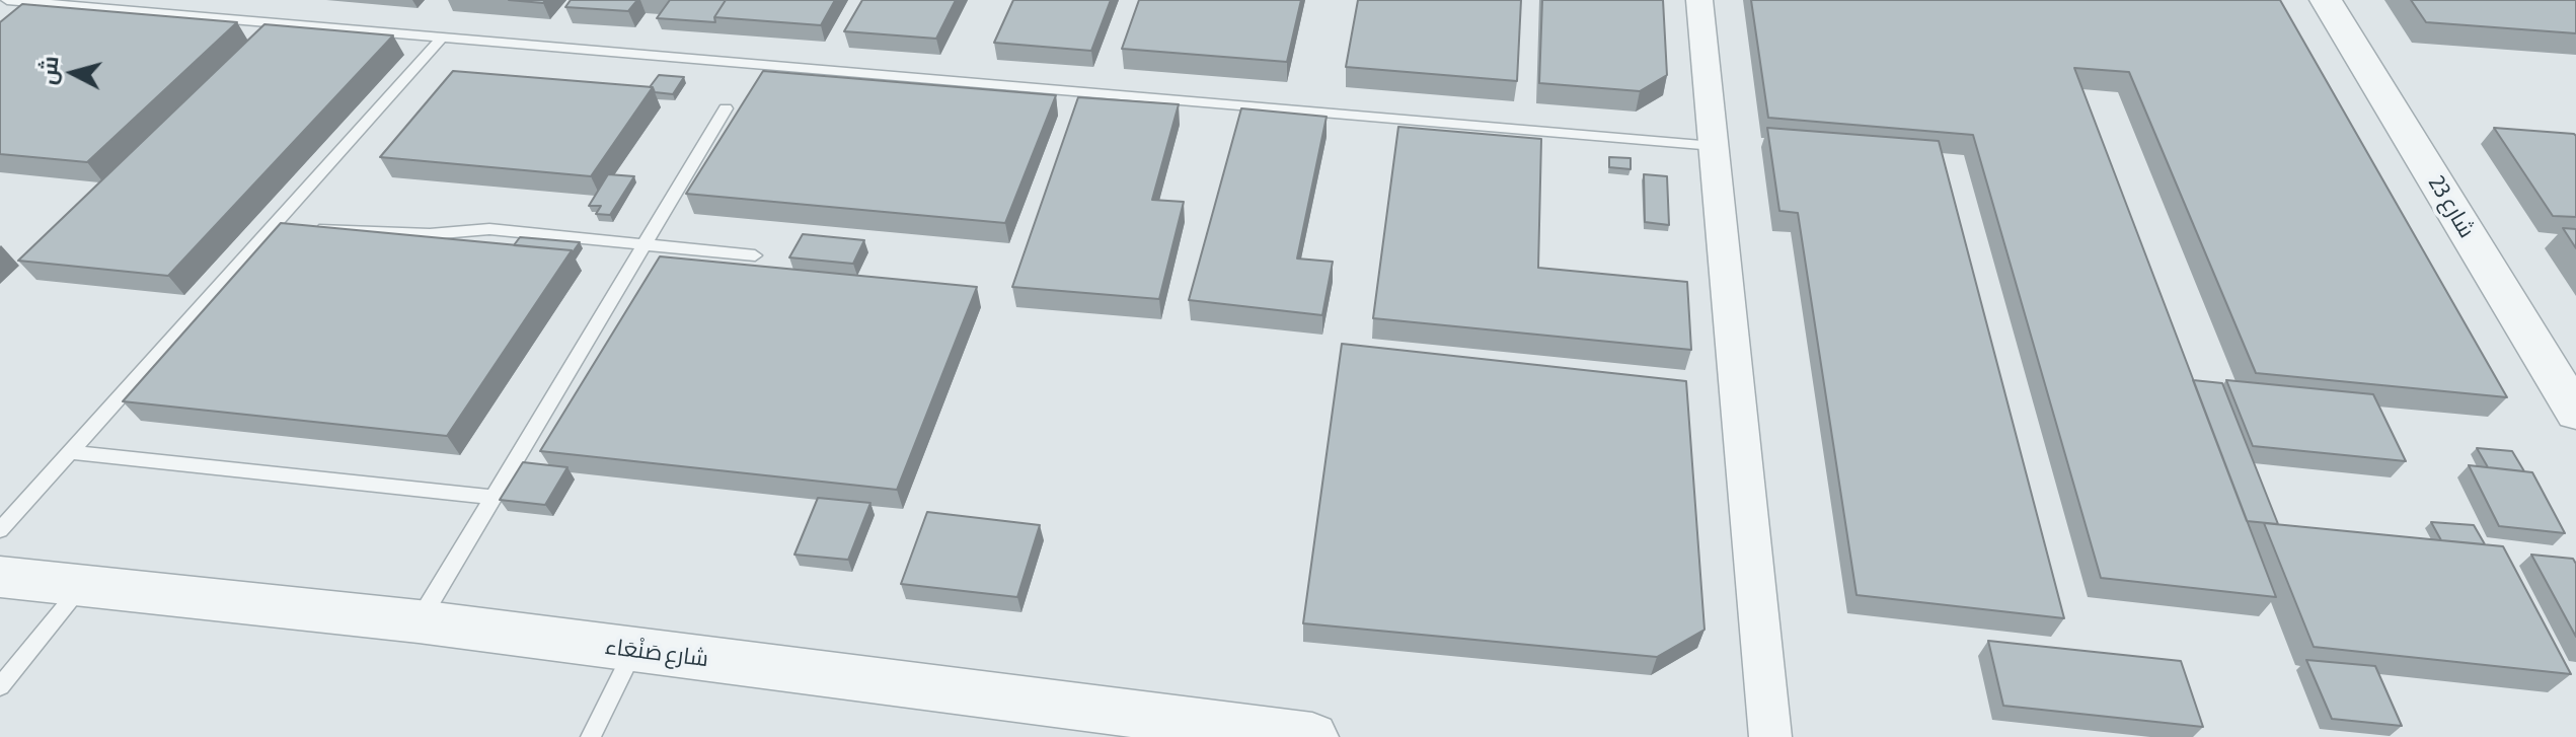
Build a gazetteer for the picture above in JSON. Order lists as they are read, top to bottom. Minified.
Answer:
{"streets":{"street":["شارع 23","شارع صَنْعَاء"]},"north":"left"}
